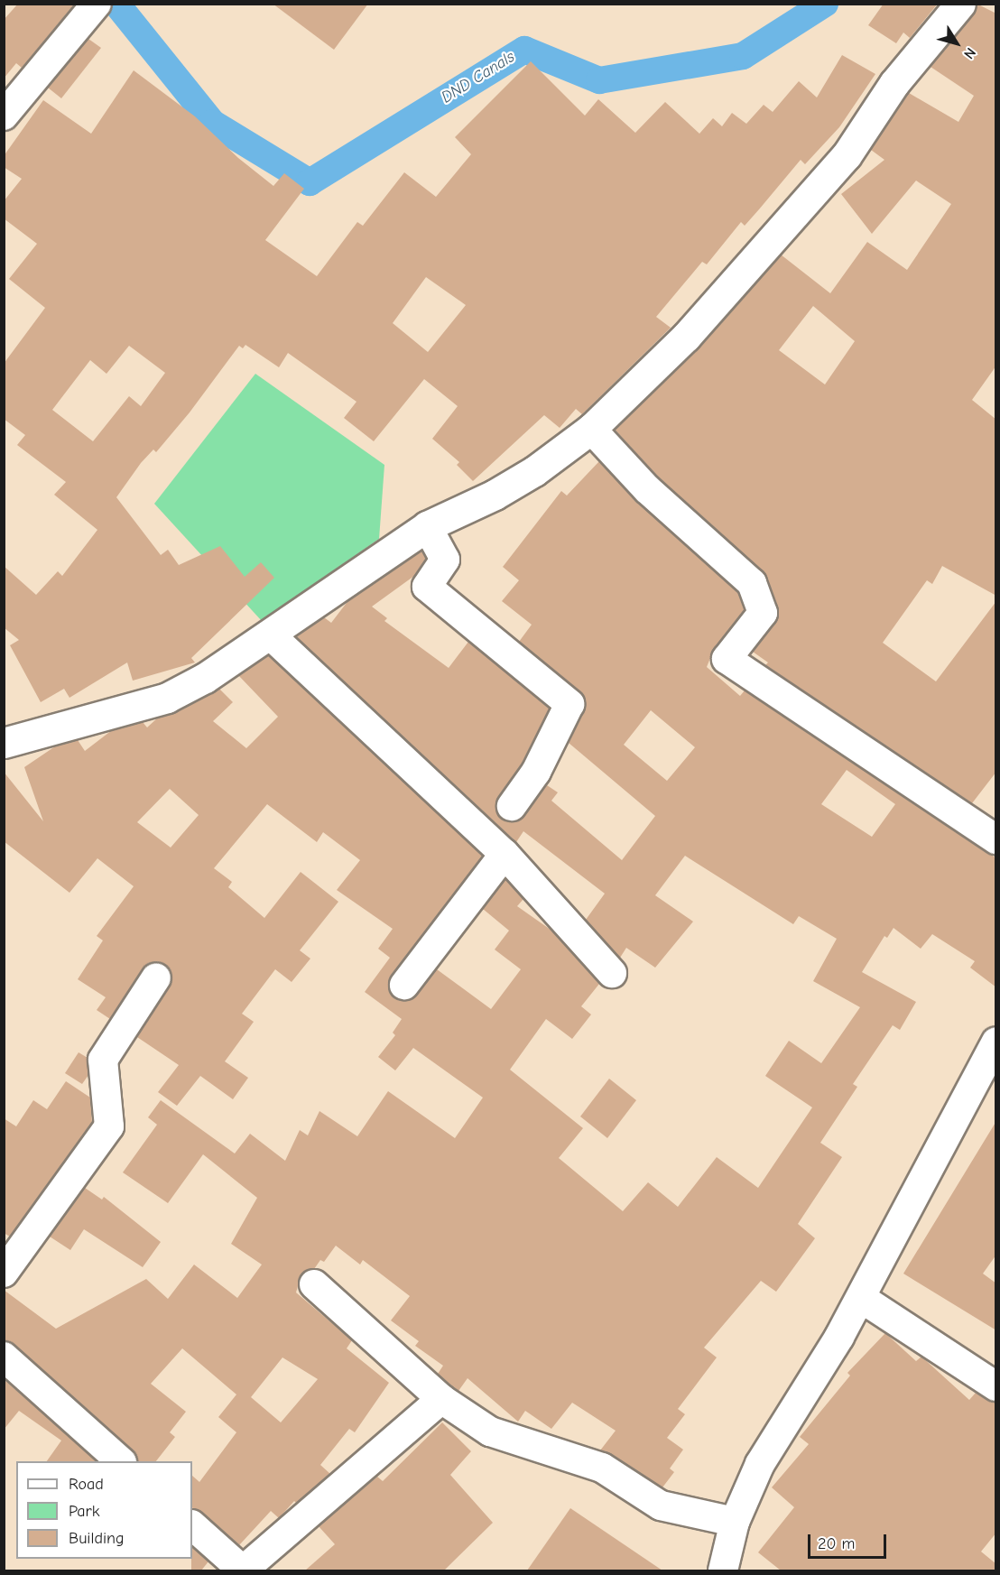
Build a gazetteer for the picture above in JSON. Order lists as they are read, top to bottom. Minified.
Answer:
{"water":["DND Canals"],"legend":["Road","Park","Building"],"scale_bar":"20 m","north":"bottom right"}
